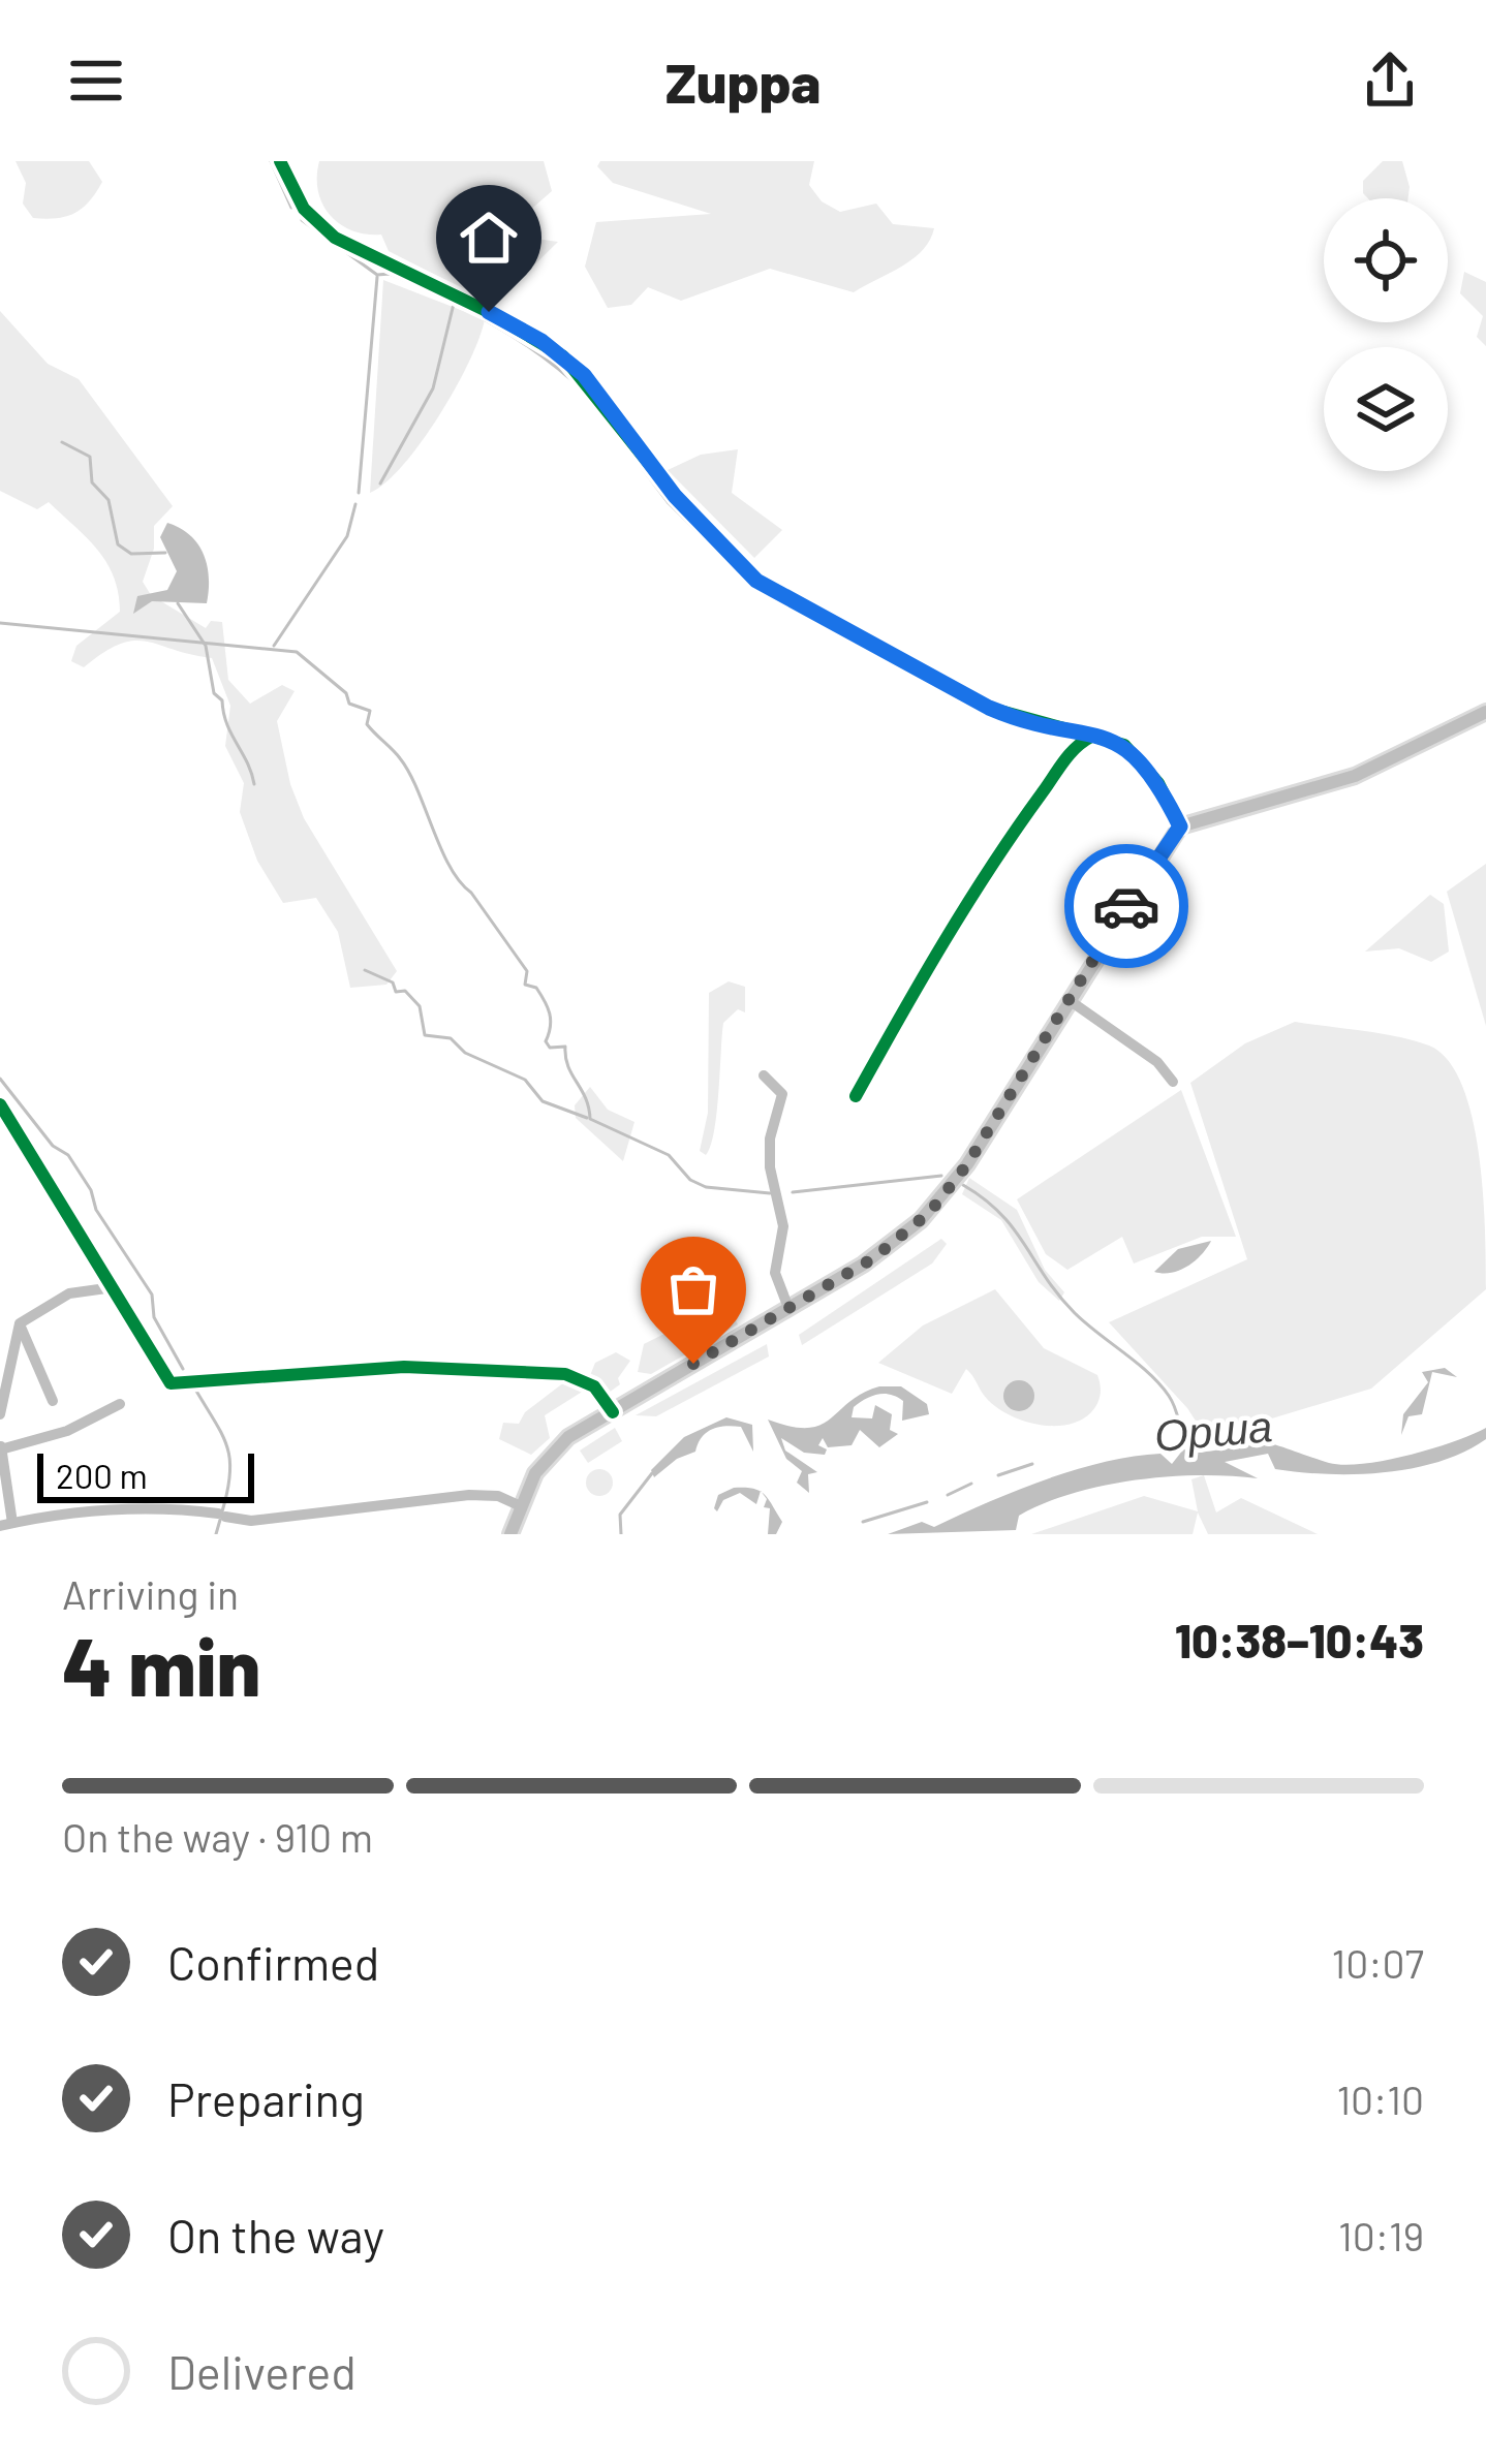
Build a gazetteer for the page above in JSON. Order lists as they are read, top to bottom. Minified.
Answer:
{"water":["Орша"],"scale_bar":"200 m","page":{"header":"Zuppa","scale":"200 m","heading":["4 min","Arriving in","10:38–10:43"],"bar":"On the way · 910 m","list":[["Confirmed","10:07"],["Preparing","10:10"],["On the way","10:19"],"Delivered"]}}
